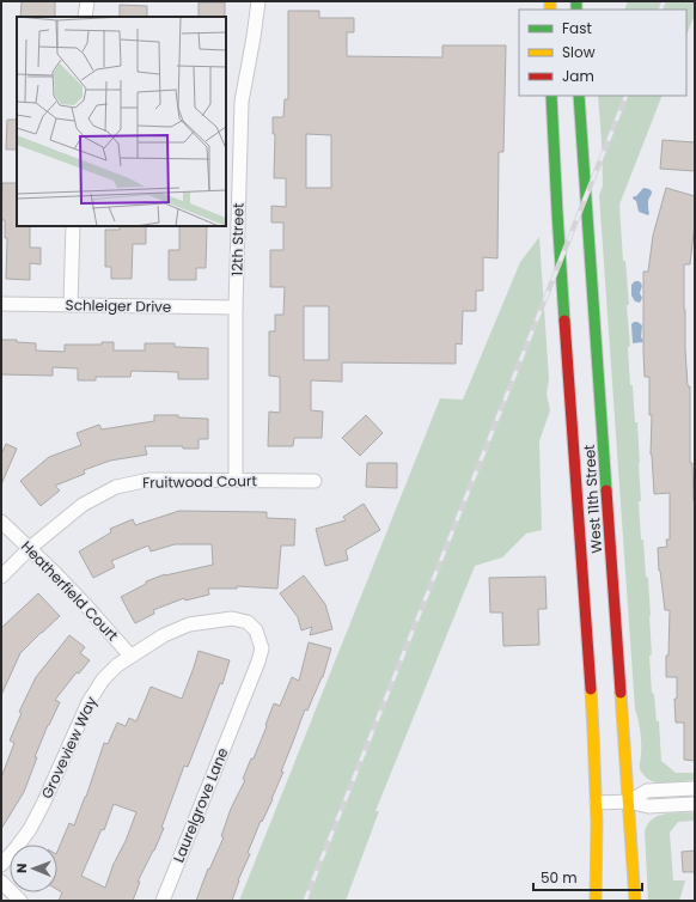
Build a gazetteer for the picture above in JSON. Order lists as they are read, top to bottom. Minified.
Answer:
{"streets":{"main road":["West 11th Street"],"street":["12th Street","Schleiger Drive","Fruitwood Court","Heatherfield Court","Groveview Way","Laurelgrove Lane"]},"crossings":[["12th Street","Schleiger Drive"],["12th Street","Fruitwood Court"],["Fruitwood Court","Heatherfield Court"],["Heatherfield Court","Groveview Way"],["Groveview Way","Laurelgrove Lane"]],"legend":["Fast","Slow","Jam"],"scale_bar":"50 m","north":"left"}
